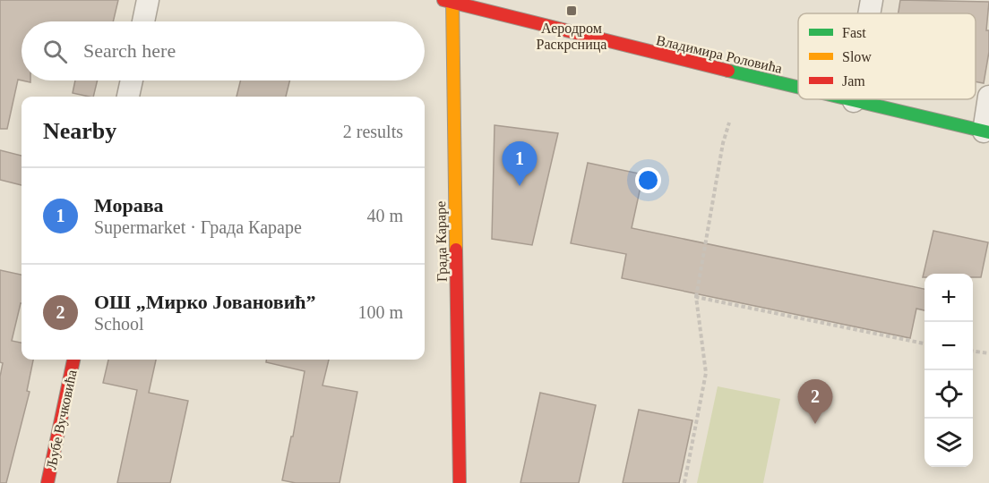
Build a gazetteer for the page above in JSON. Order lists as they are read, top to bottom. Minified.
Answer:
{"streets":{"street":["Владимира Роловића","Града Караре","Љубе Вучковића"]},"crossings":[["Владимира Роловића","Града Караре"]],"places":{"transit":["Аеродром Раскрсница"]},"legend":["Fast","Slow","Jam"],"page":{"search":"Search here","heading":["Nearby","2 results"],"pins":["1","2"],"list":[{"mark":"1","name":"Морава","note":"Supermarket · Града Караре","value":"40 m"},{"mark":"2","name":"ОШ „Мирко Јовановић”","note":"School","value":"100 m"}],"map_buttons":["+","−"]}}
